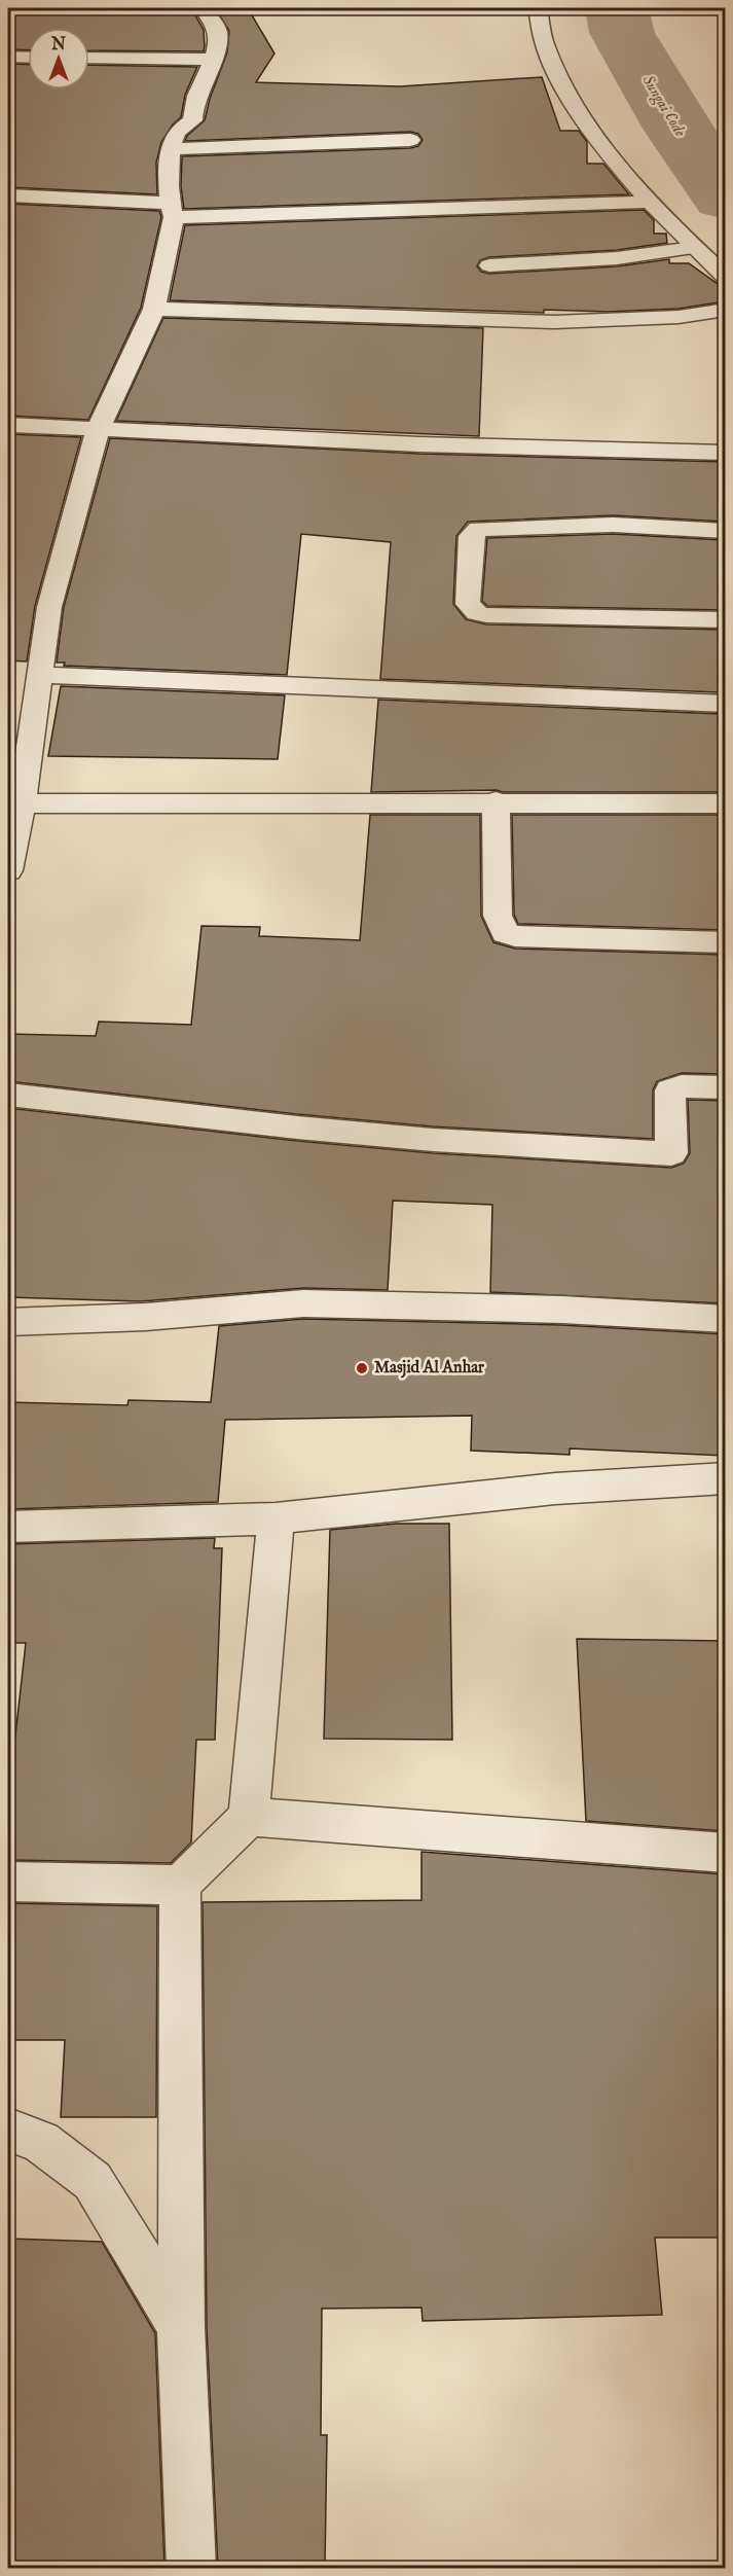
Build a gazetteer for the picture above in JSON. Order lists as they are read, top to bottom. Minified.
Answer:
{"water":["Sungai Code"],"places":["Masjid Al Anhar"],"north":"top"}
